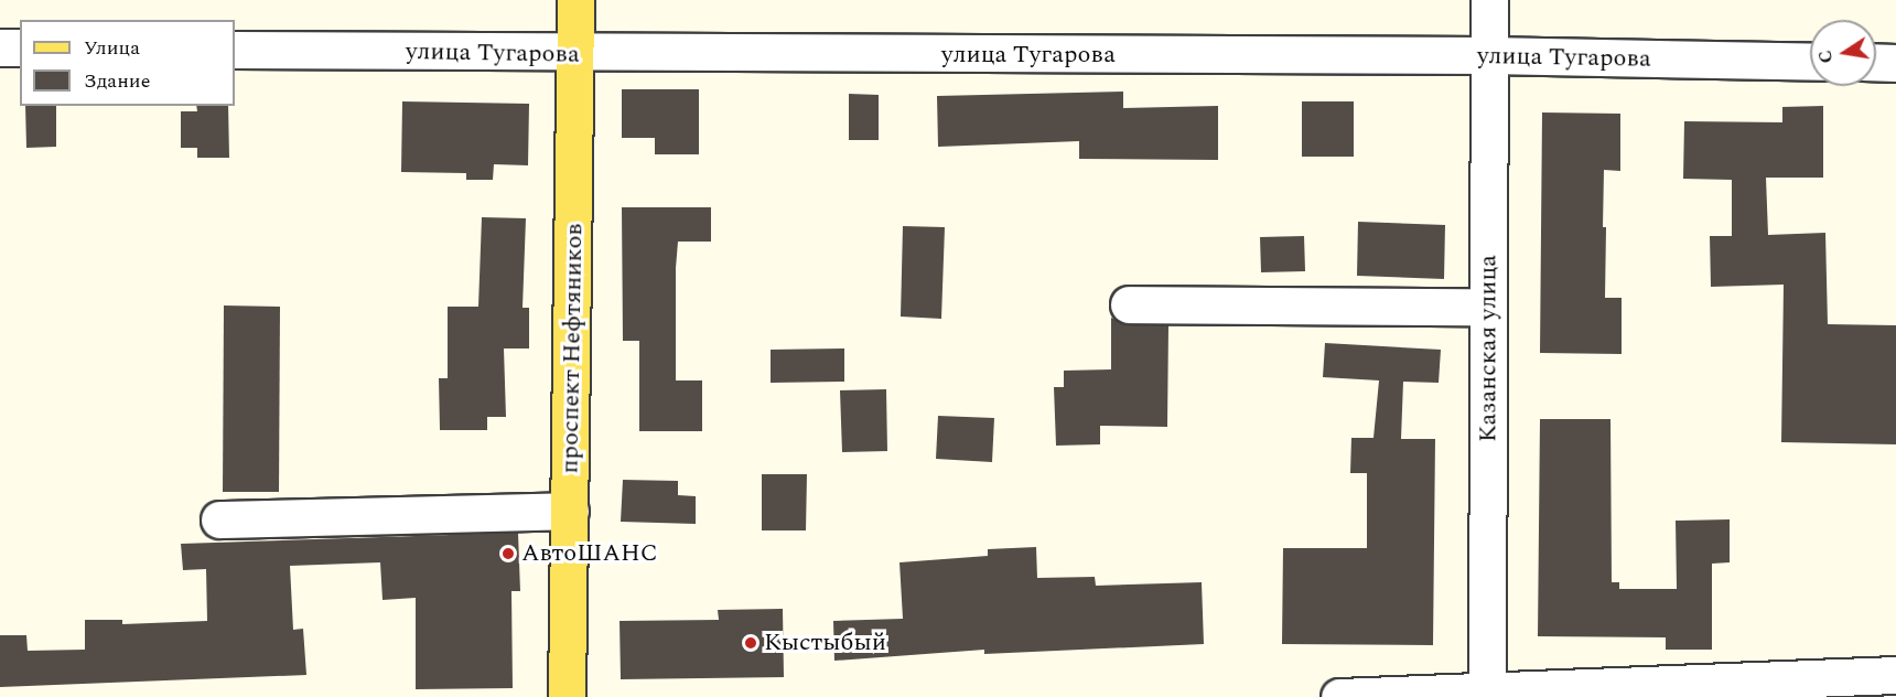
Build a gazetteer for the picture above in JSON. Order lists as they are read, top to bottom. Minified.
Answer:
{"streets":{"main road":["проспект Нефтяников"],"street":["улица Тугарова","Казанская улица"]},"crossings":[["улица Тугарова","проспект Нефтяников"],["улица Тугарова","Казанская улица"]],"places":["АвтоШАНС","Кыстыбый"],"legend":["Улица","Здание"],"north":"left"}
